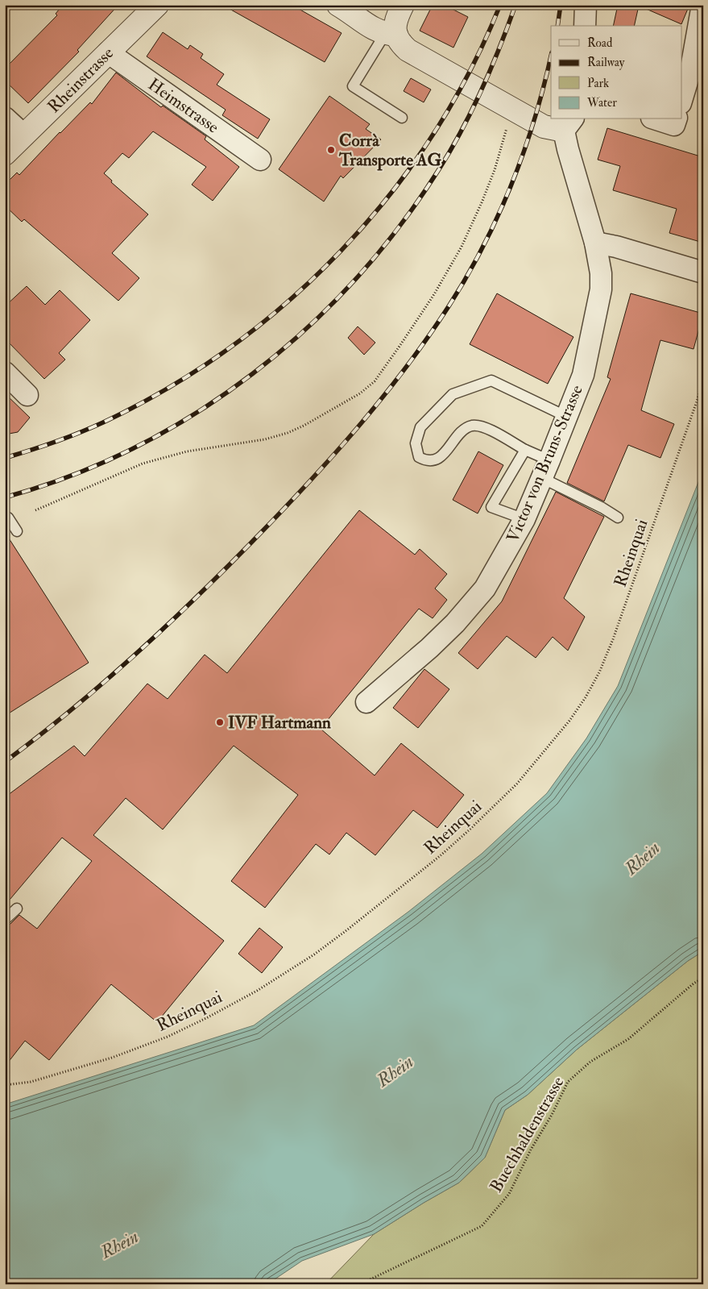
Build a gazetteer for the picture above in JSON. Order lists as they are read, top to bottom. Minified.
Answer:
{"streets":{"street":["Rheinstrasse","Heimstrasse","Victor von Bruns-Strasse"],"path":["Rheinquai","Buechhaldenstrasse"]},"crossings":[["Rheinstrasse","Heimstrasse"]],"water":["Rhein"],"places":["Corrà Transporte AG","IVF Hartmann"],"legend":["Road","Railway","Park","Water"]}
